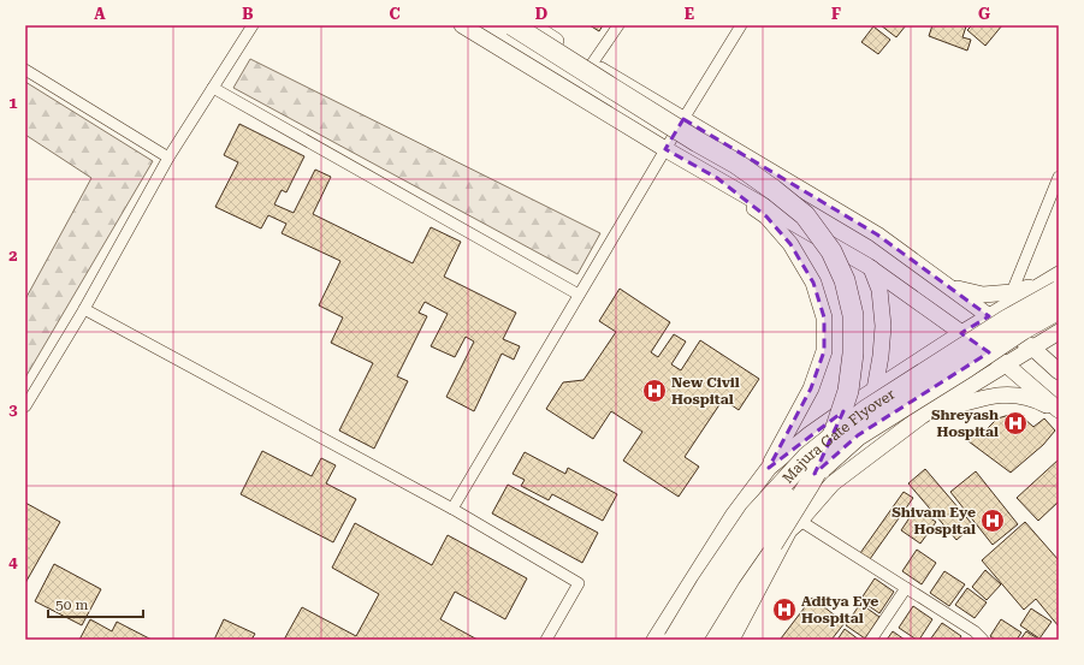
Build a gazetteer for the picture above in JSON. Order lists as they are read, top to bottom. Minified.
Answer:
{"streets":{"highway":["Majura Gate Flyover"]},"places":{"hospital":["New Civil Hospital","Shreyash Hospital","Shivam Eye Hospital","Aditya Eye Hospital"]},"scale_bar":"50 m","grid":{"columns":["A","B","C","D","E","F","G"],"rows":["1","2","3","4"]}}
